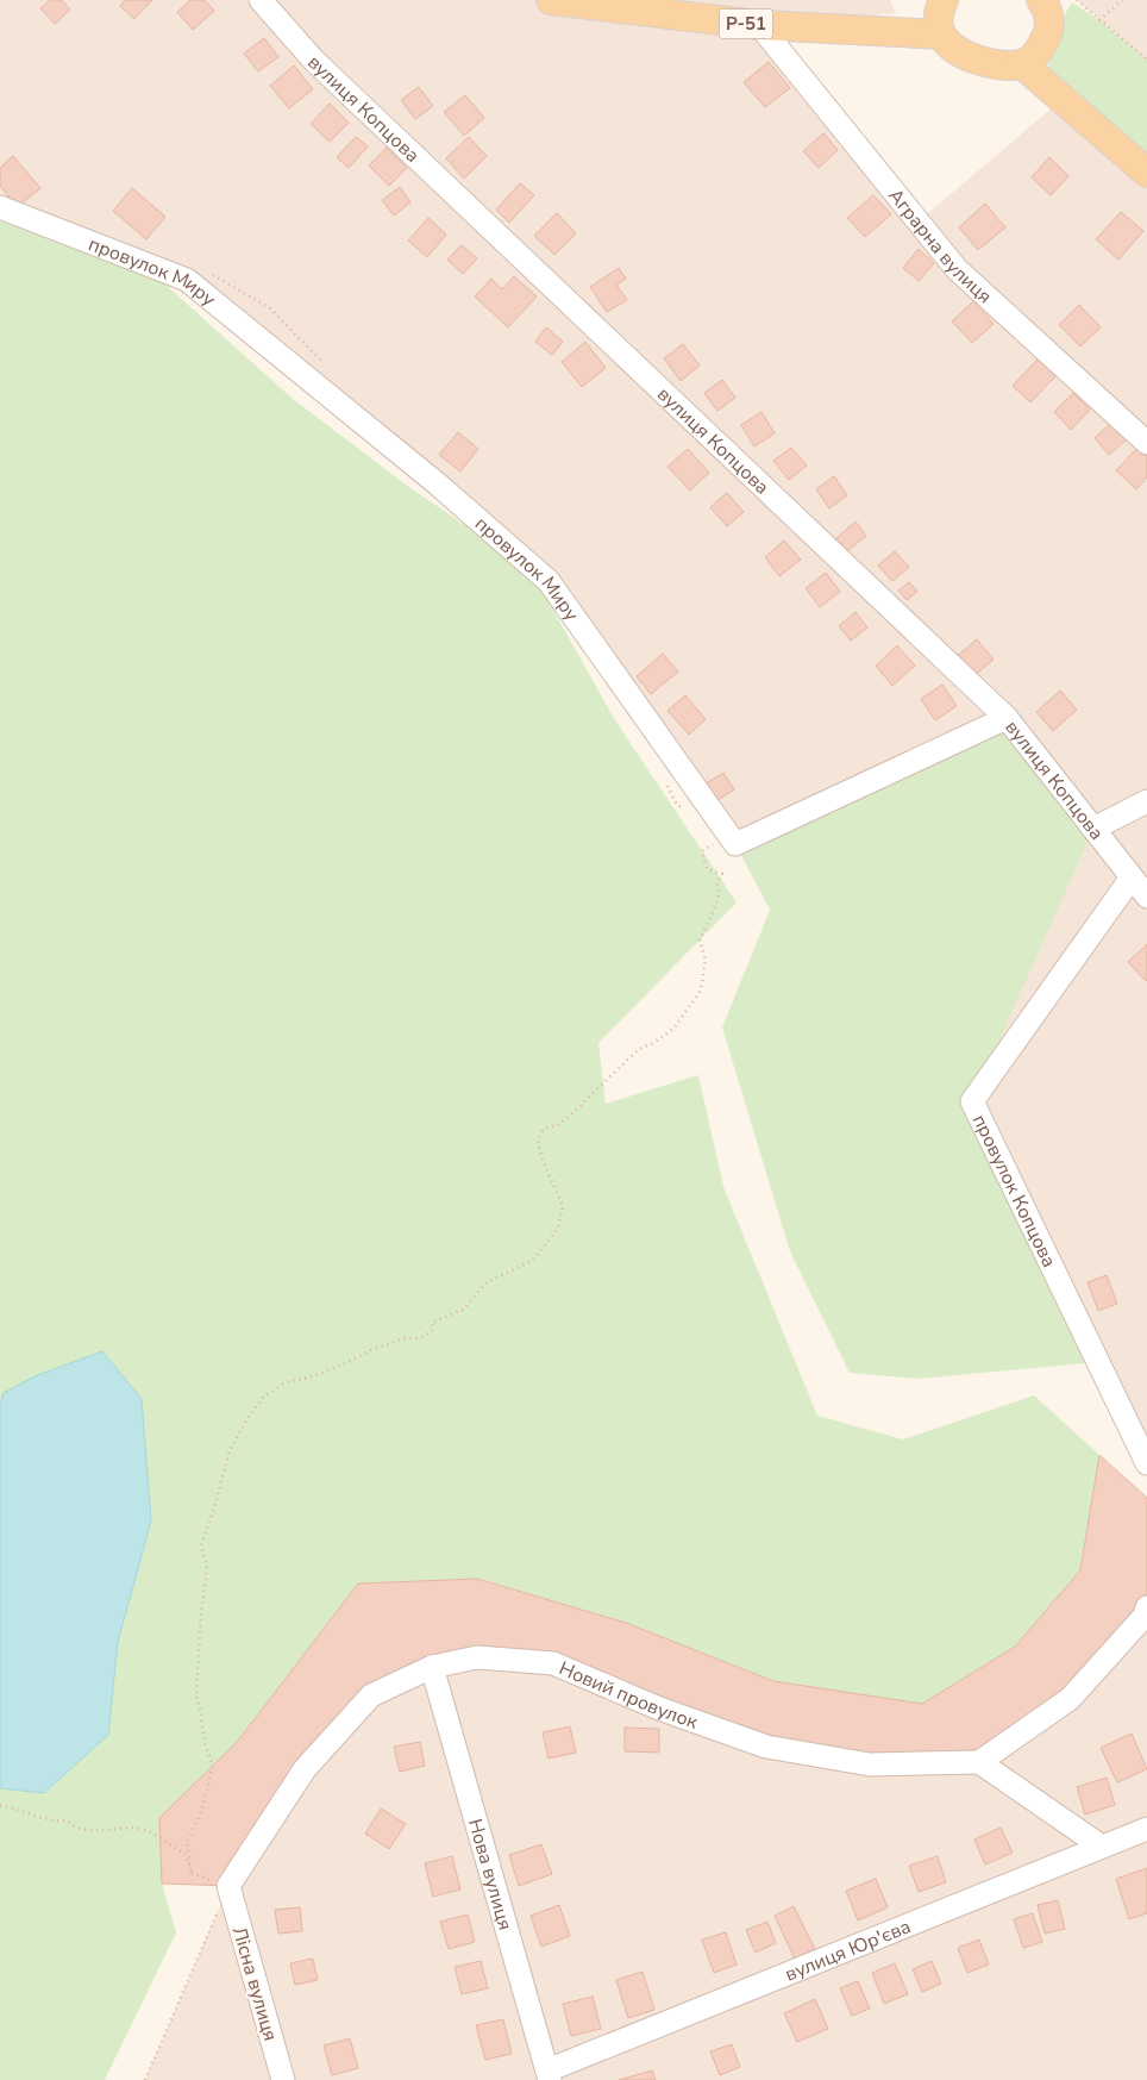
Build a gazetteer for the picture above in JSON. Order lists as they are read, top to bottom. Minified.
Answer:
{"streets":{"main road":["Р-51"],"street":["вулиця Копцова","Аграрна вулиця","провулок Миру","провулок Копцова","Новий провулок","Нова вулиця","вулиця Юр'єва","Лісна вулиця"]},"crossings":[["Р-51","Аграрна вулиця"],["вулиця Копцова","провулок Миру"],["вулиця Копцова","провулок Копцова"],["Новий провулок","Нова вулиця"],["Новий провулок","Лісна вулиця"],["Нова вулиця","вулиця Юр'єва"]]}
